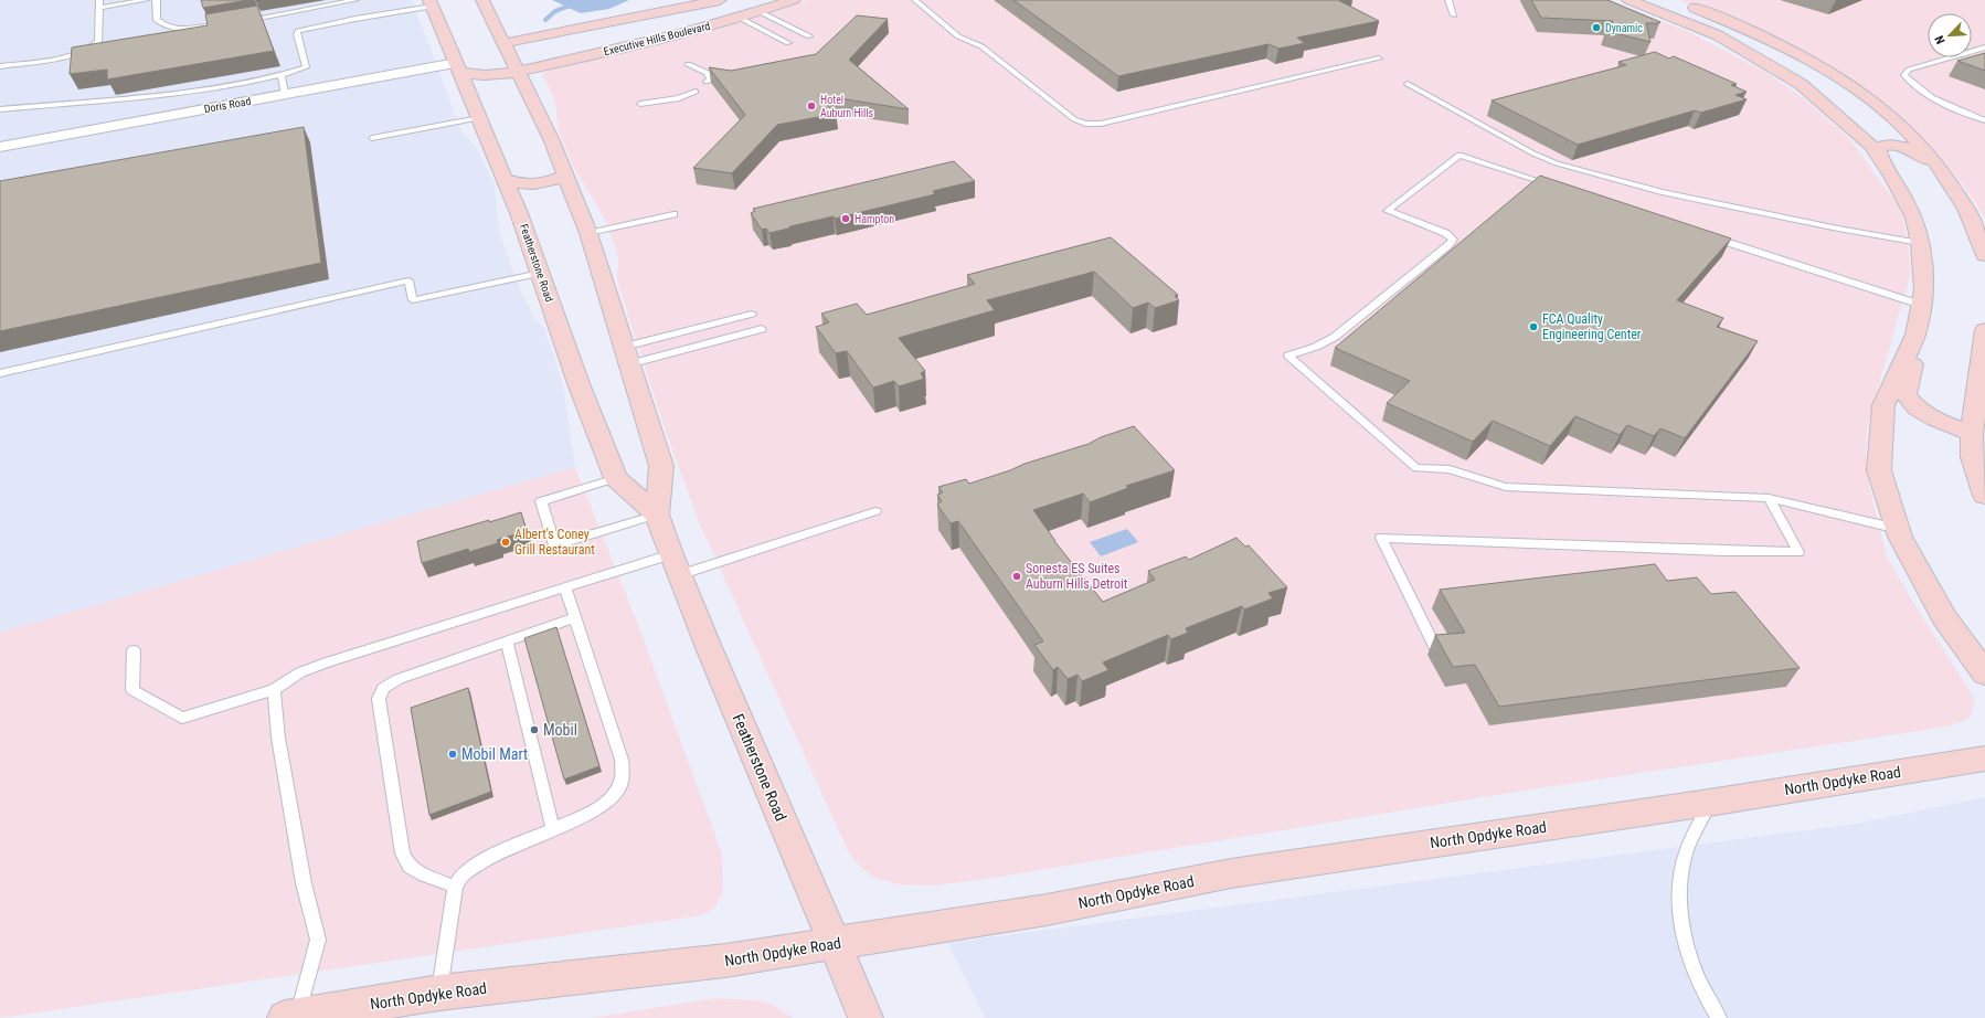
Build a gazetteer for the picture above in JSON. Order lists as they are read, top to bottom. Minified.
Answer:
{"streets":{"street":["Executive Hills Boulevard","Doris Road","Featherstone Road","North Opdyke Road"]},"crossings":[["Executive Hills Boulevard","Doris Road"],["Executive Hills Boulevard","Featherstone Road"],["Doris Road","Featherstone Road"],["Featherstone Road","North Opdyke Road"]],"places":["Dynamic","Hotel Auburn Hills","Hampton","FCA Quality Engineering Center","Albert's Coney Grill Restaurant","Sonesta ES Suites Auburn Hills Detroit","Mobil","Mobil Mart"],"north":"bottom left"}
